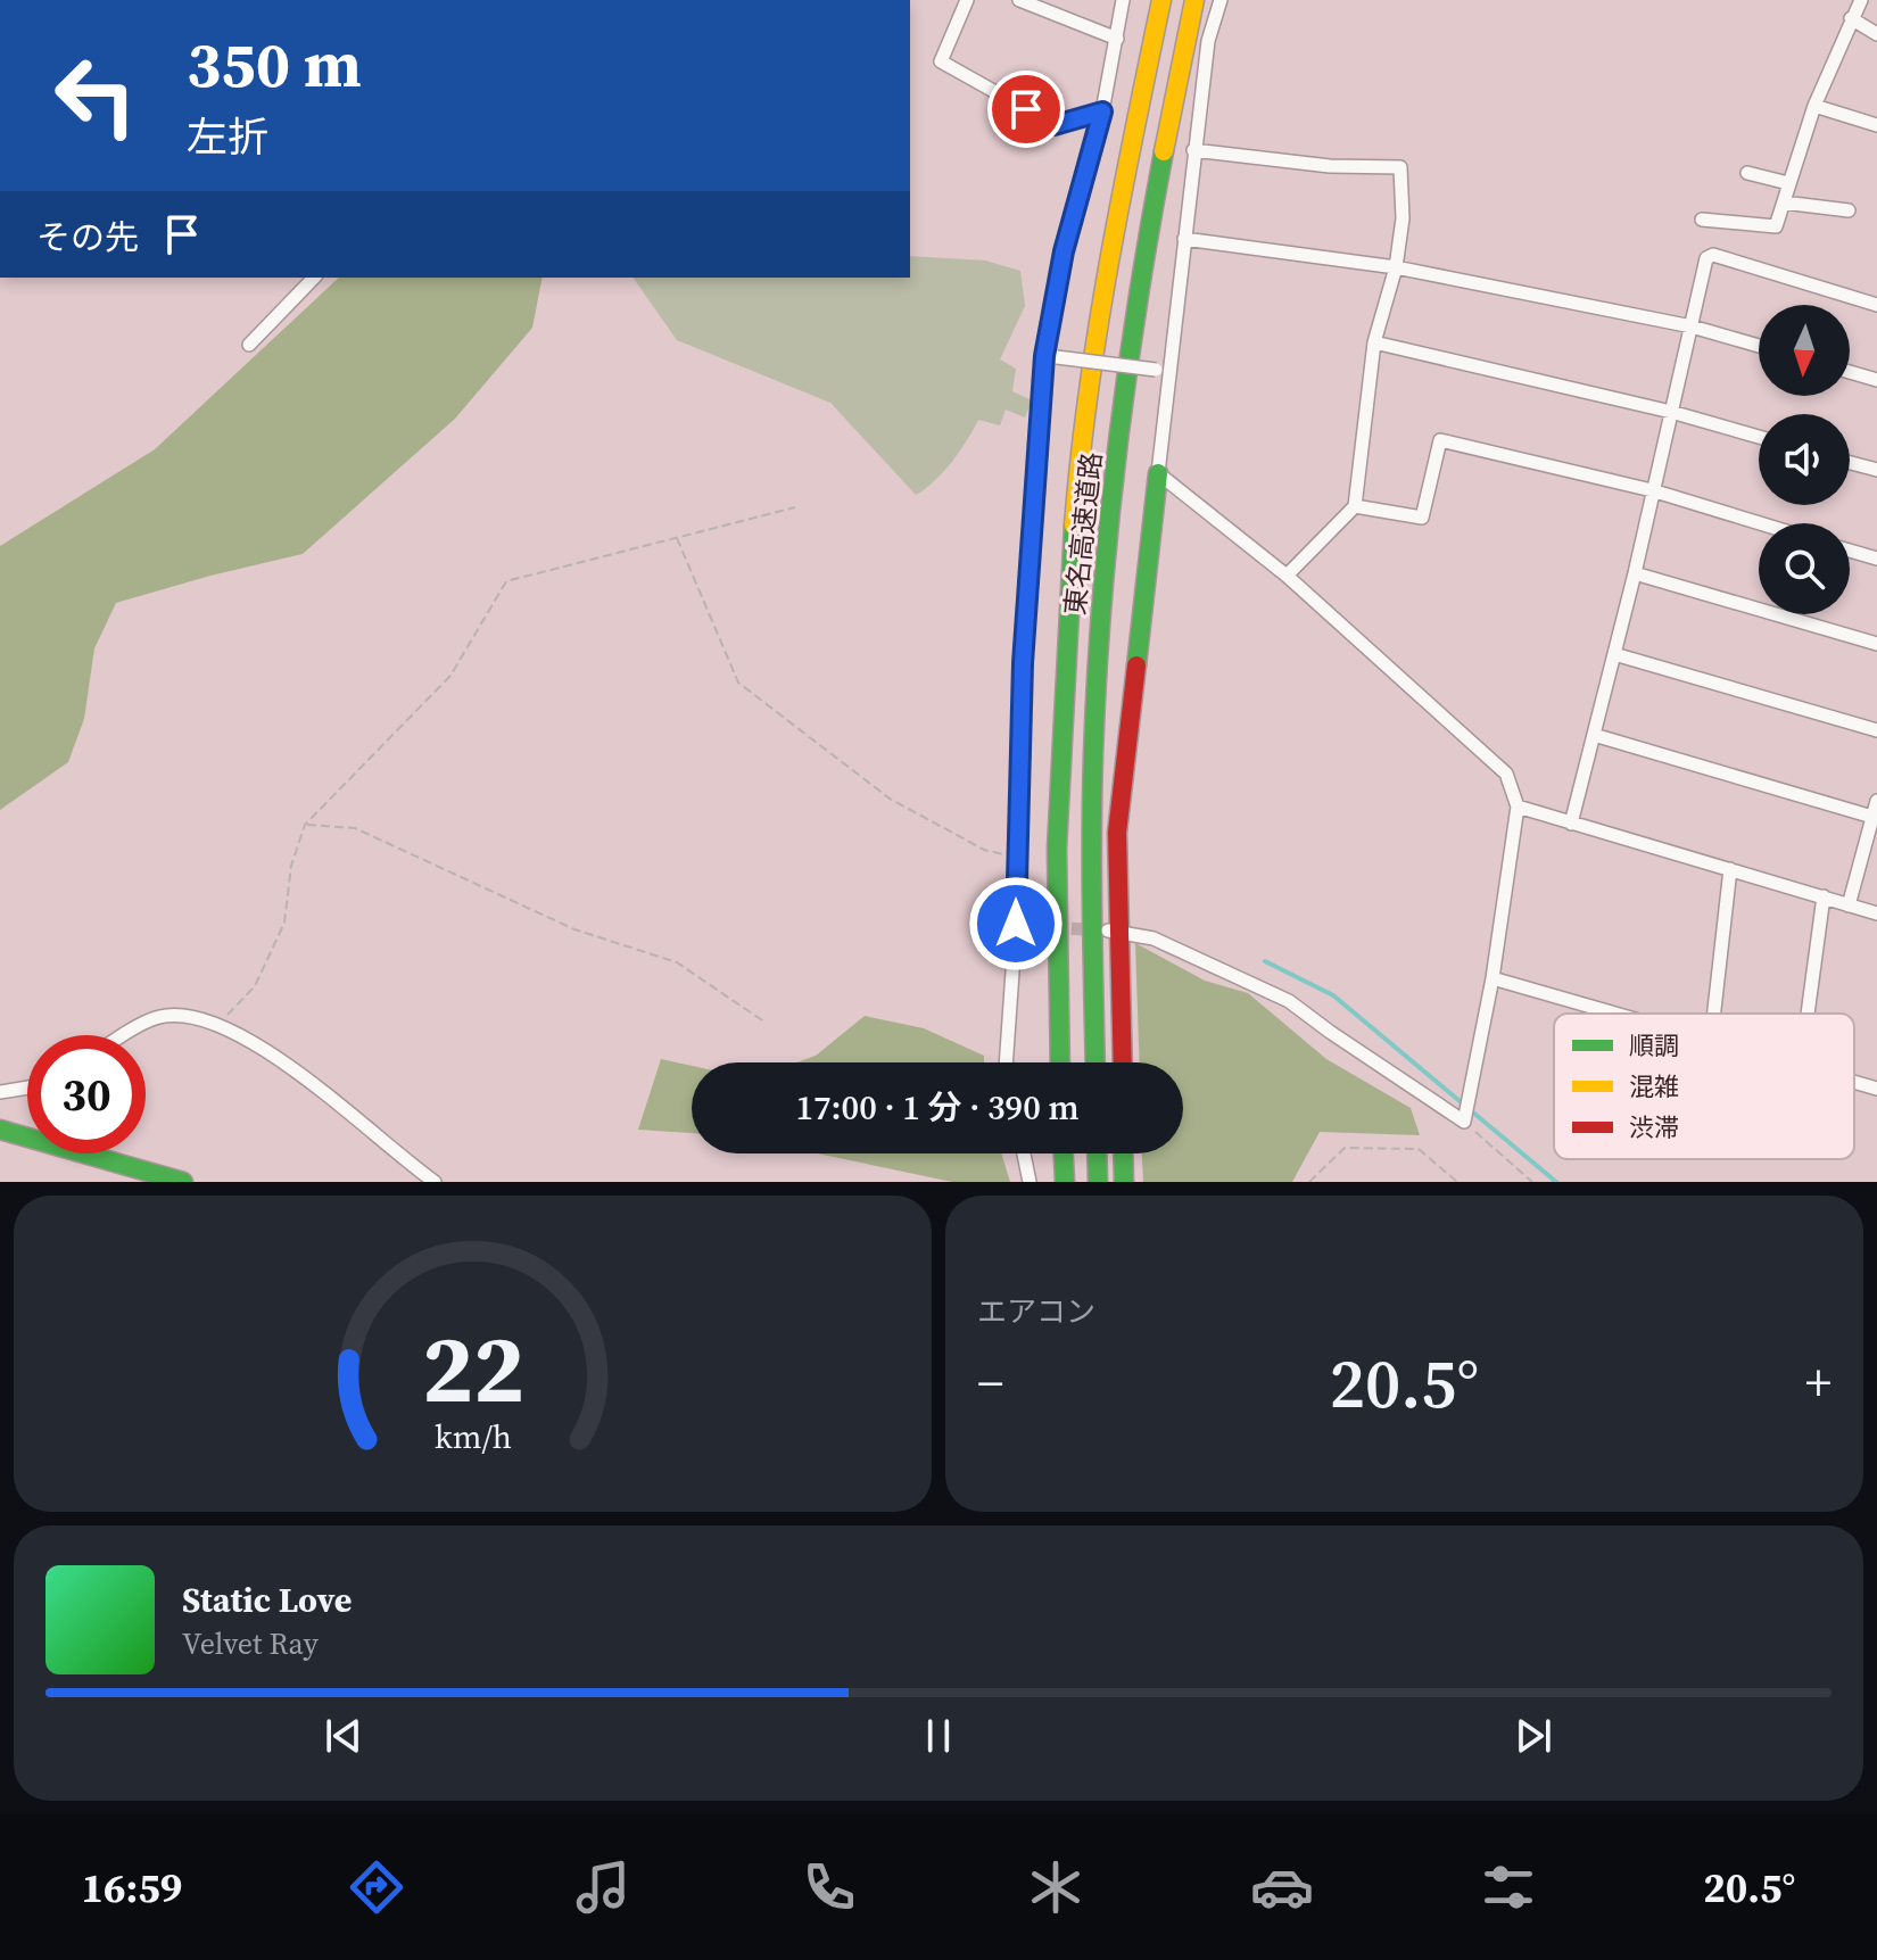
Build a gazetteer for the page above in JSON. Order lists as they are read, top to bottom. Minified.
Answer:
{"streets":{"main road":["東名高速道路"]},"legend":["順調","混雑","渋滞"],"north":"bottom","page":{"turn":["350 m","左折"],"then":"その先","limit":"30","trip":"17:00 · 1 分 · 390 m","tile":"エアコン","heat":["−","20.5°","+"],"song":["Static Love","Velvet Ray"],"tabs":["16:59","20.5°"],"gauge":["22","km/h"]}}
